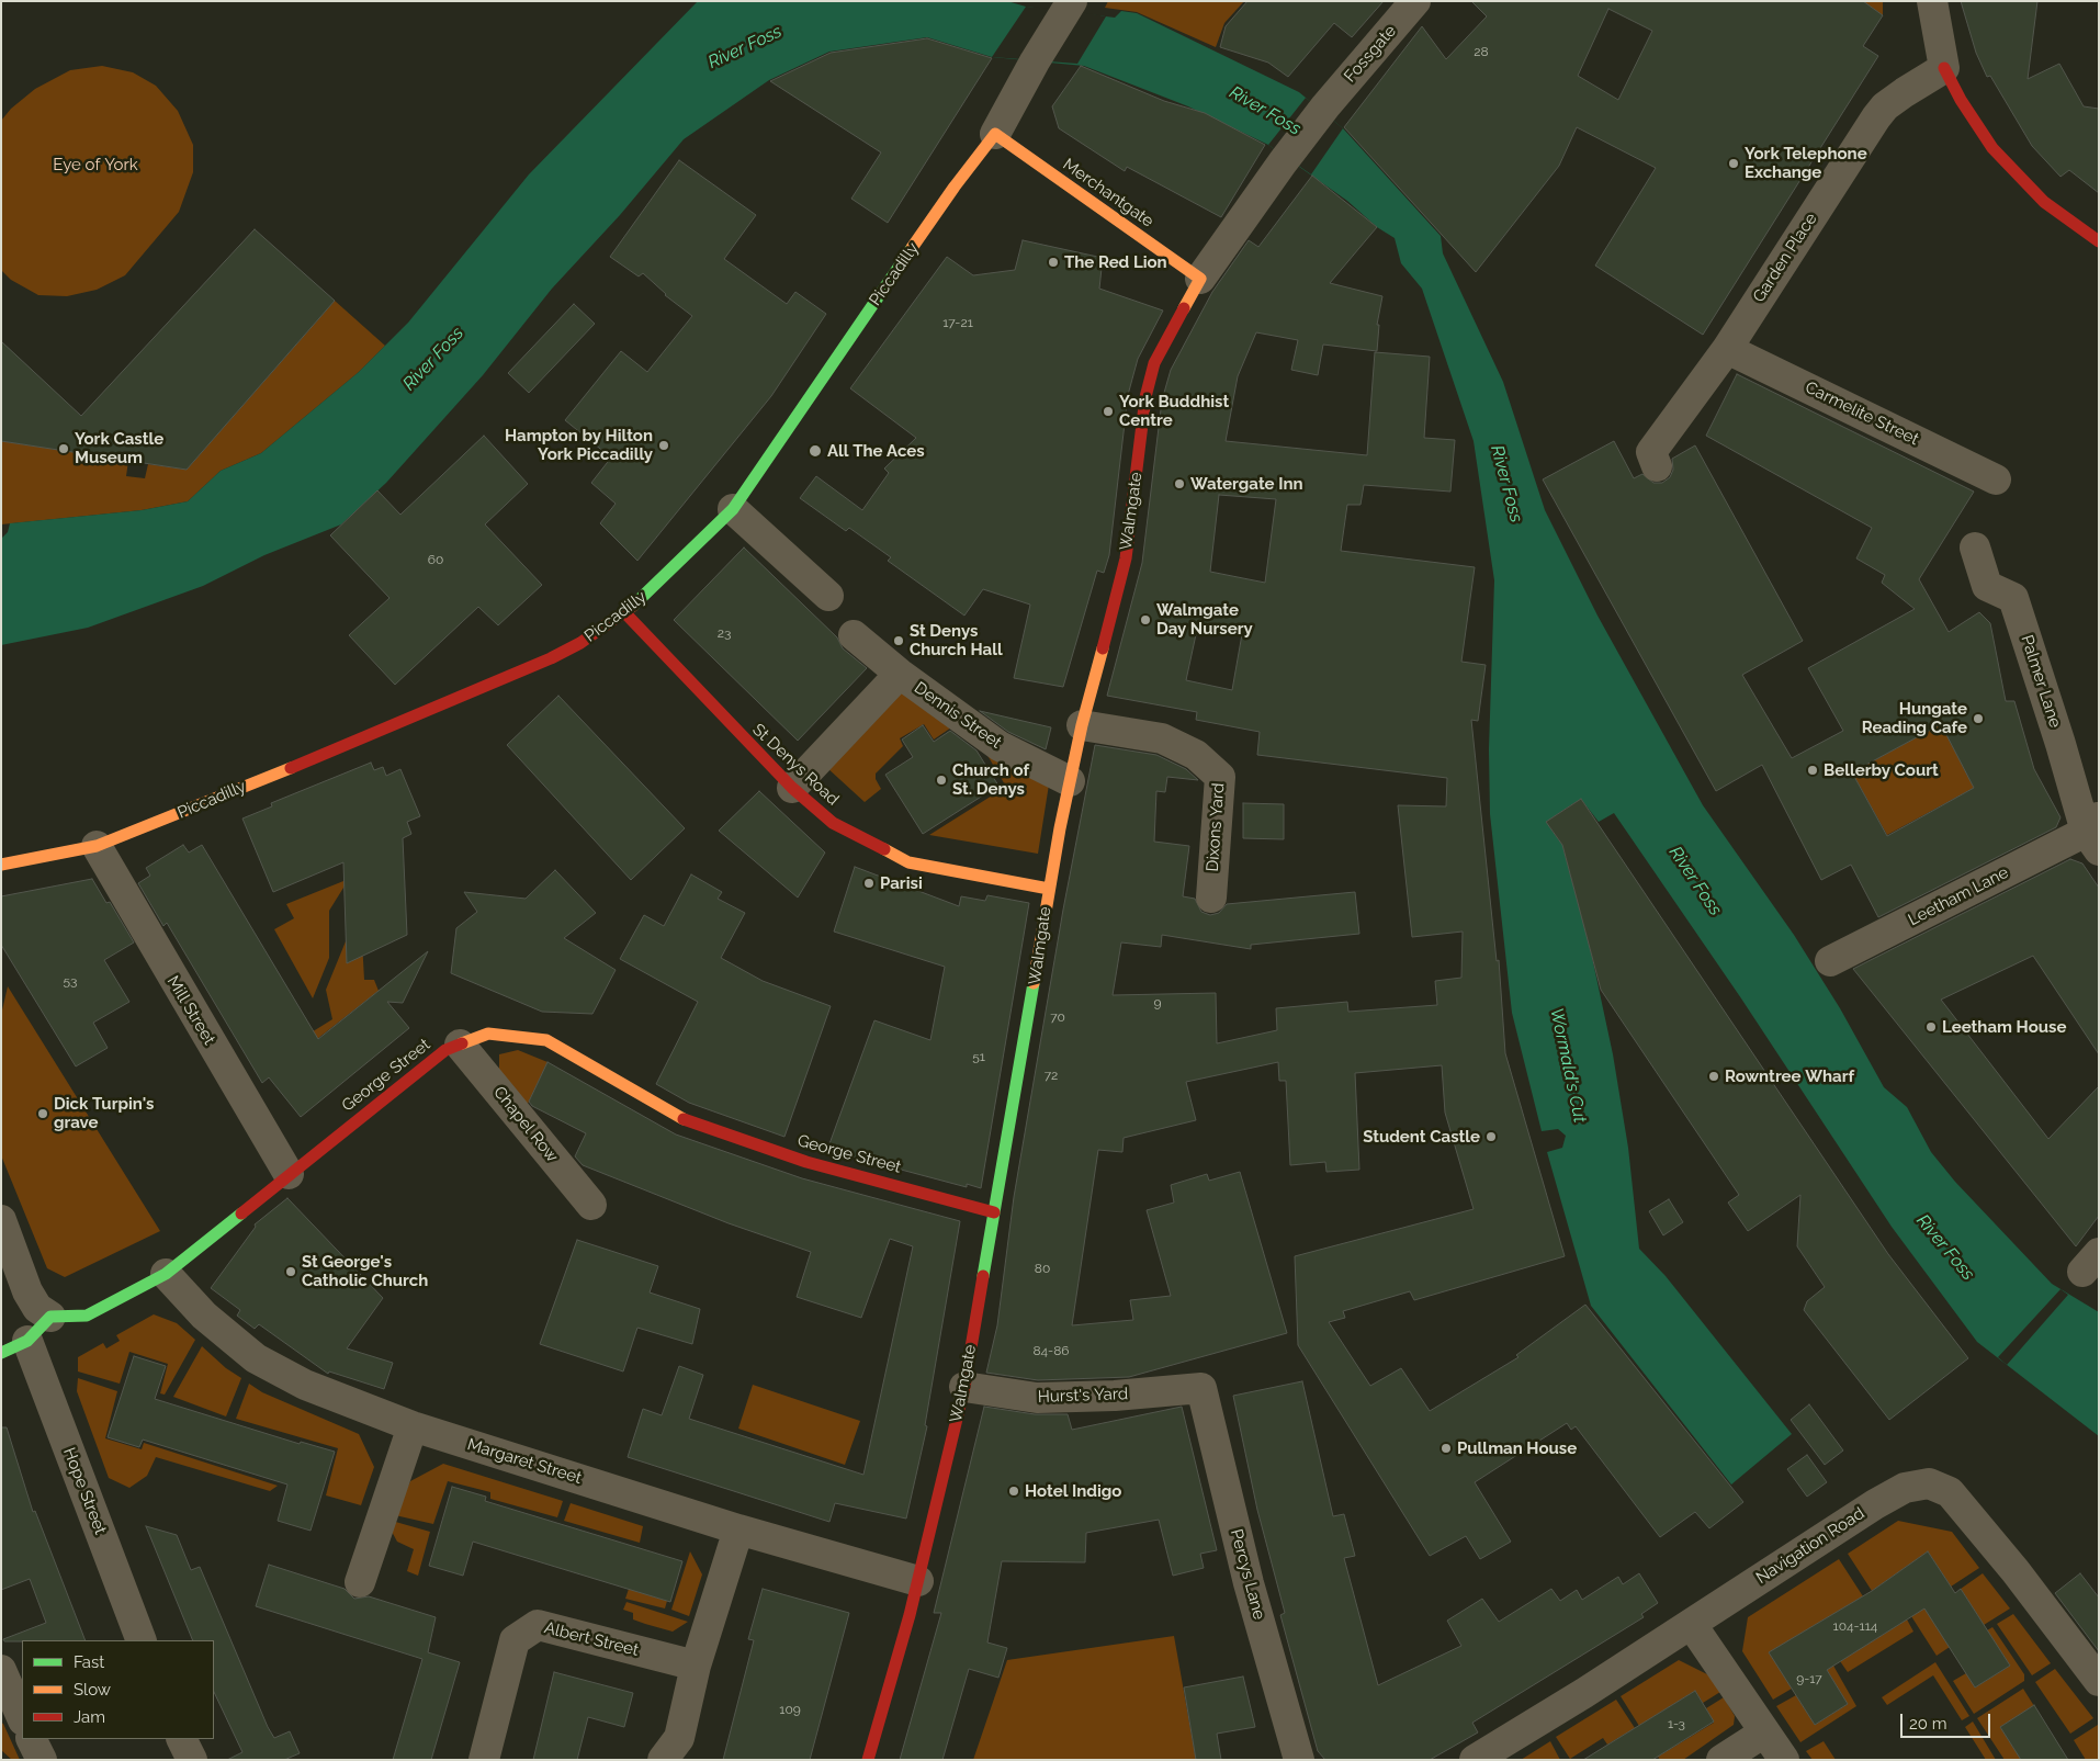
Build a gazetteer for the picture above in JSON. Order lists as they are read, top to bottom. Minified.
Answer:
{"streets":{"street":["Fossgate","Merchantgate","Garden Place","Piccadilly","Carmelite Street","Walmgate","Palmer Lane","Dennis Street","St Denys Road","Dixons Yard","Leetham Lane","Mill Street","George Street","Chapel Row","Hurst's Yard","Margaret Street","Hope Street","Navigation Road","Percys Lane","Albert Street"]},"crossings":[["Fossgate","Walmgate"],["Merchantgate","Piccadilly"],["Merchantgate","Walmgate"],["Garden Place","Carmelite Street"],["Piccadilly","St Denys Road"],["Piccadilly","Mill Street"],["Walmgate","Dennis Street"],["Walmgate","St Denys Road"],["Walmgate","Dixons Yard"],["Walmgate","George Street"],["Walmgate","Hurst's Yard"],["Walmgate","Margaret Street"],["Palmer Lane","Leetham Lane"],["Mill Street","George Street"],["George Street","Chapel Row"],["George Street","Margaret Street"],["Hurst's Yard","Percys Lane"]],"water":["River Foss","Wormald's Cut"],"parks":["Eye of York"],"places":["York Telephone Exchange","The Red Lion","York Buddhist Centre","Hampton by Hilton York Piccadilly","York Castle Museum","All The Aces","Watergate Inn","Walmgate Day Nursery","St Denys Church Hall","Hungate Reading Cafe","Bellerby Court","Church of St. Denys","Parisi","Leetham House","Rowntree Wharf","Dick Turpin's grave","Student Castle","St George's Catholic Church","Pullman House","Hotel Indigo"],"house_numbers":["28","17-21","60","23","53","9","70","51","72","80","84-86","104-114","9-17","109","1-3"],"legend":["Fast","Slow","Jam"],"scale_bar":"20 m"}
